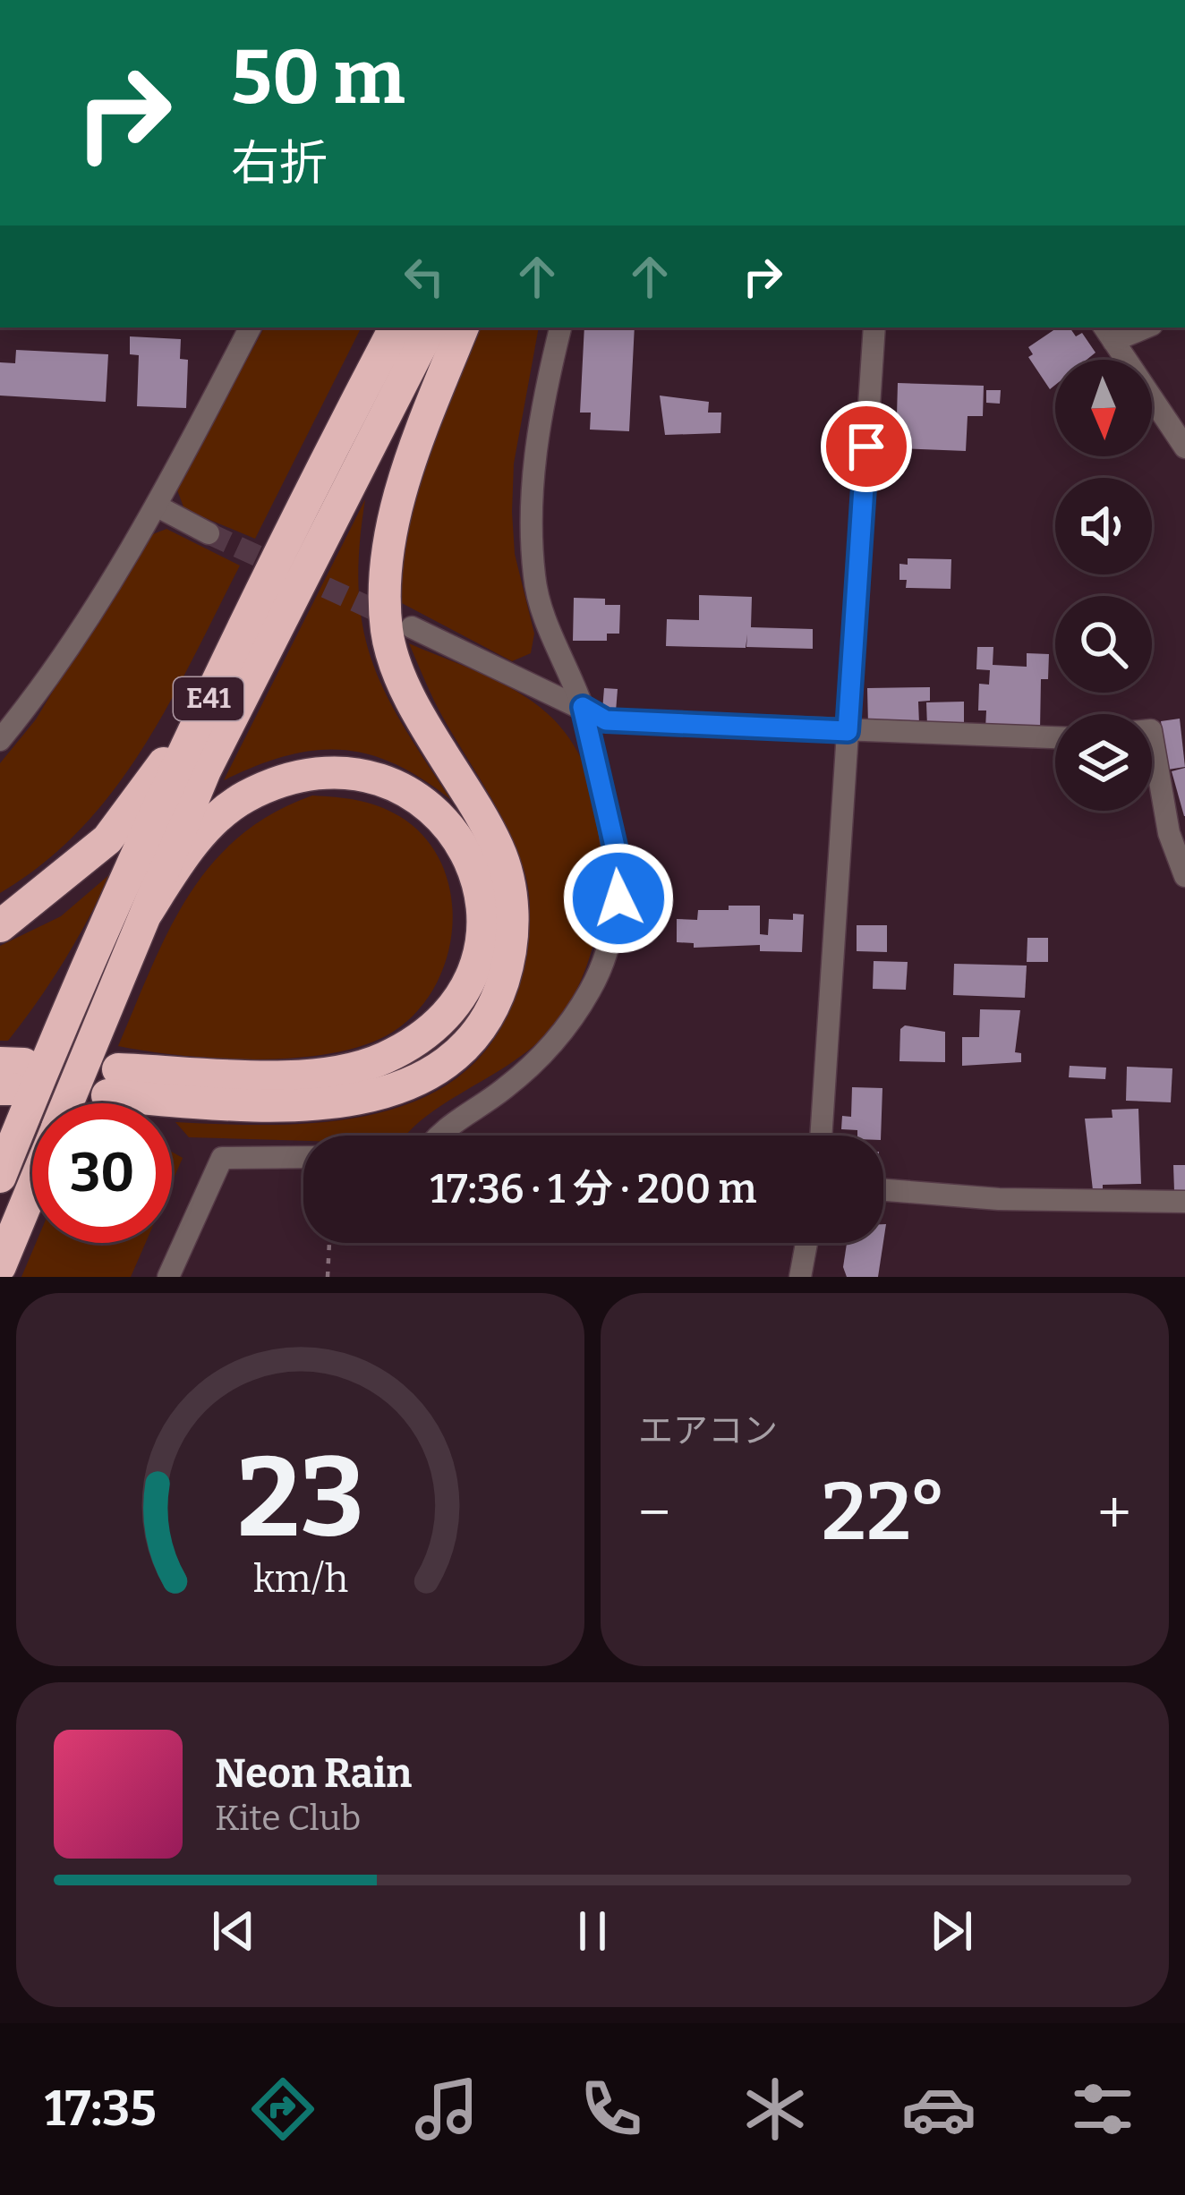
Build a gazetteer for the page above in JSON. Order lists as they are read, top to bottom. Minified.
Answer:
{"streets":{"highway":["E41"]},"north":"bottom","page":{"turn":["50 m","右折"],"limit":"30","trip":"17:36 · 1 分 · 200 m","tile":"エアコン","heat":["−","22°","+"],"song":["Neon Rain","Kite Club"],"tabs":"17:35","gauge":["23","km/h"]}}
